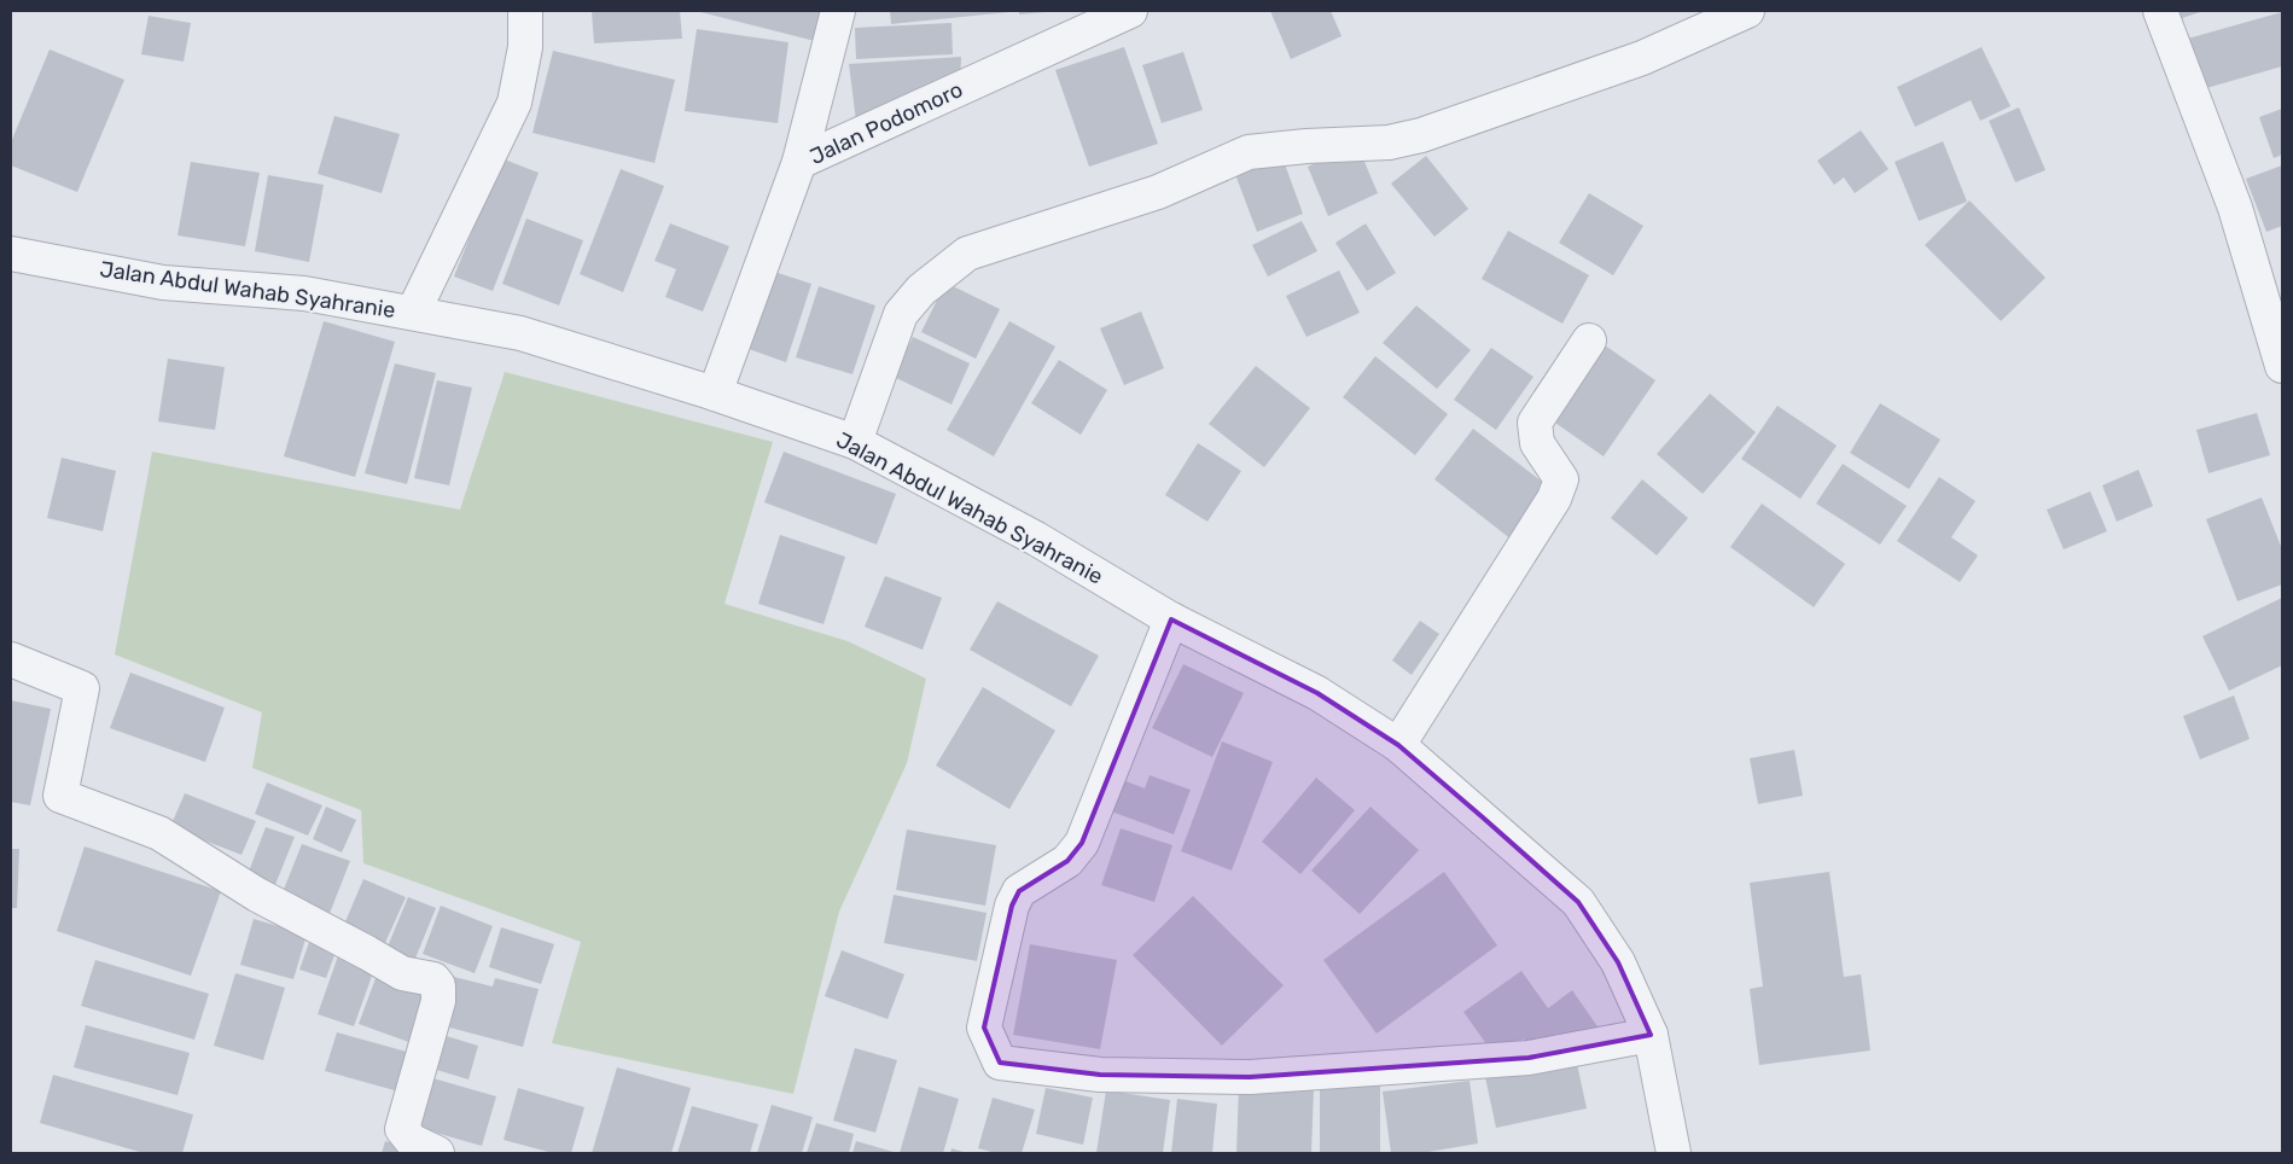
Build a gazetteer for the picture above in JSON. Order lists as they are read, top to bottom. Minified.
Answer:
{"streets":{"street":["Jalan Podomoro","Jalan Abdul Wahab Syahranie"]},"crossings":[["Jalan Podomoro","Jalan Abdul Wahab Syahranie"]]}
